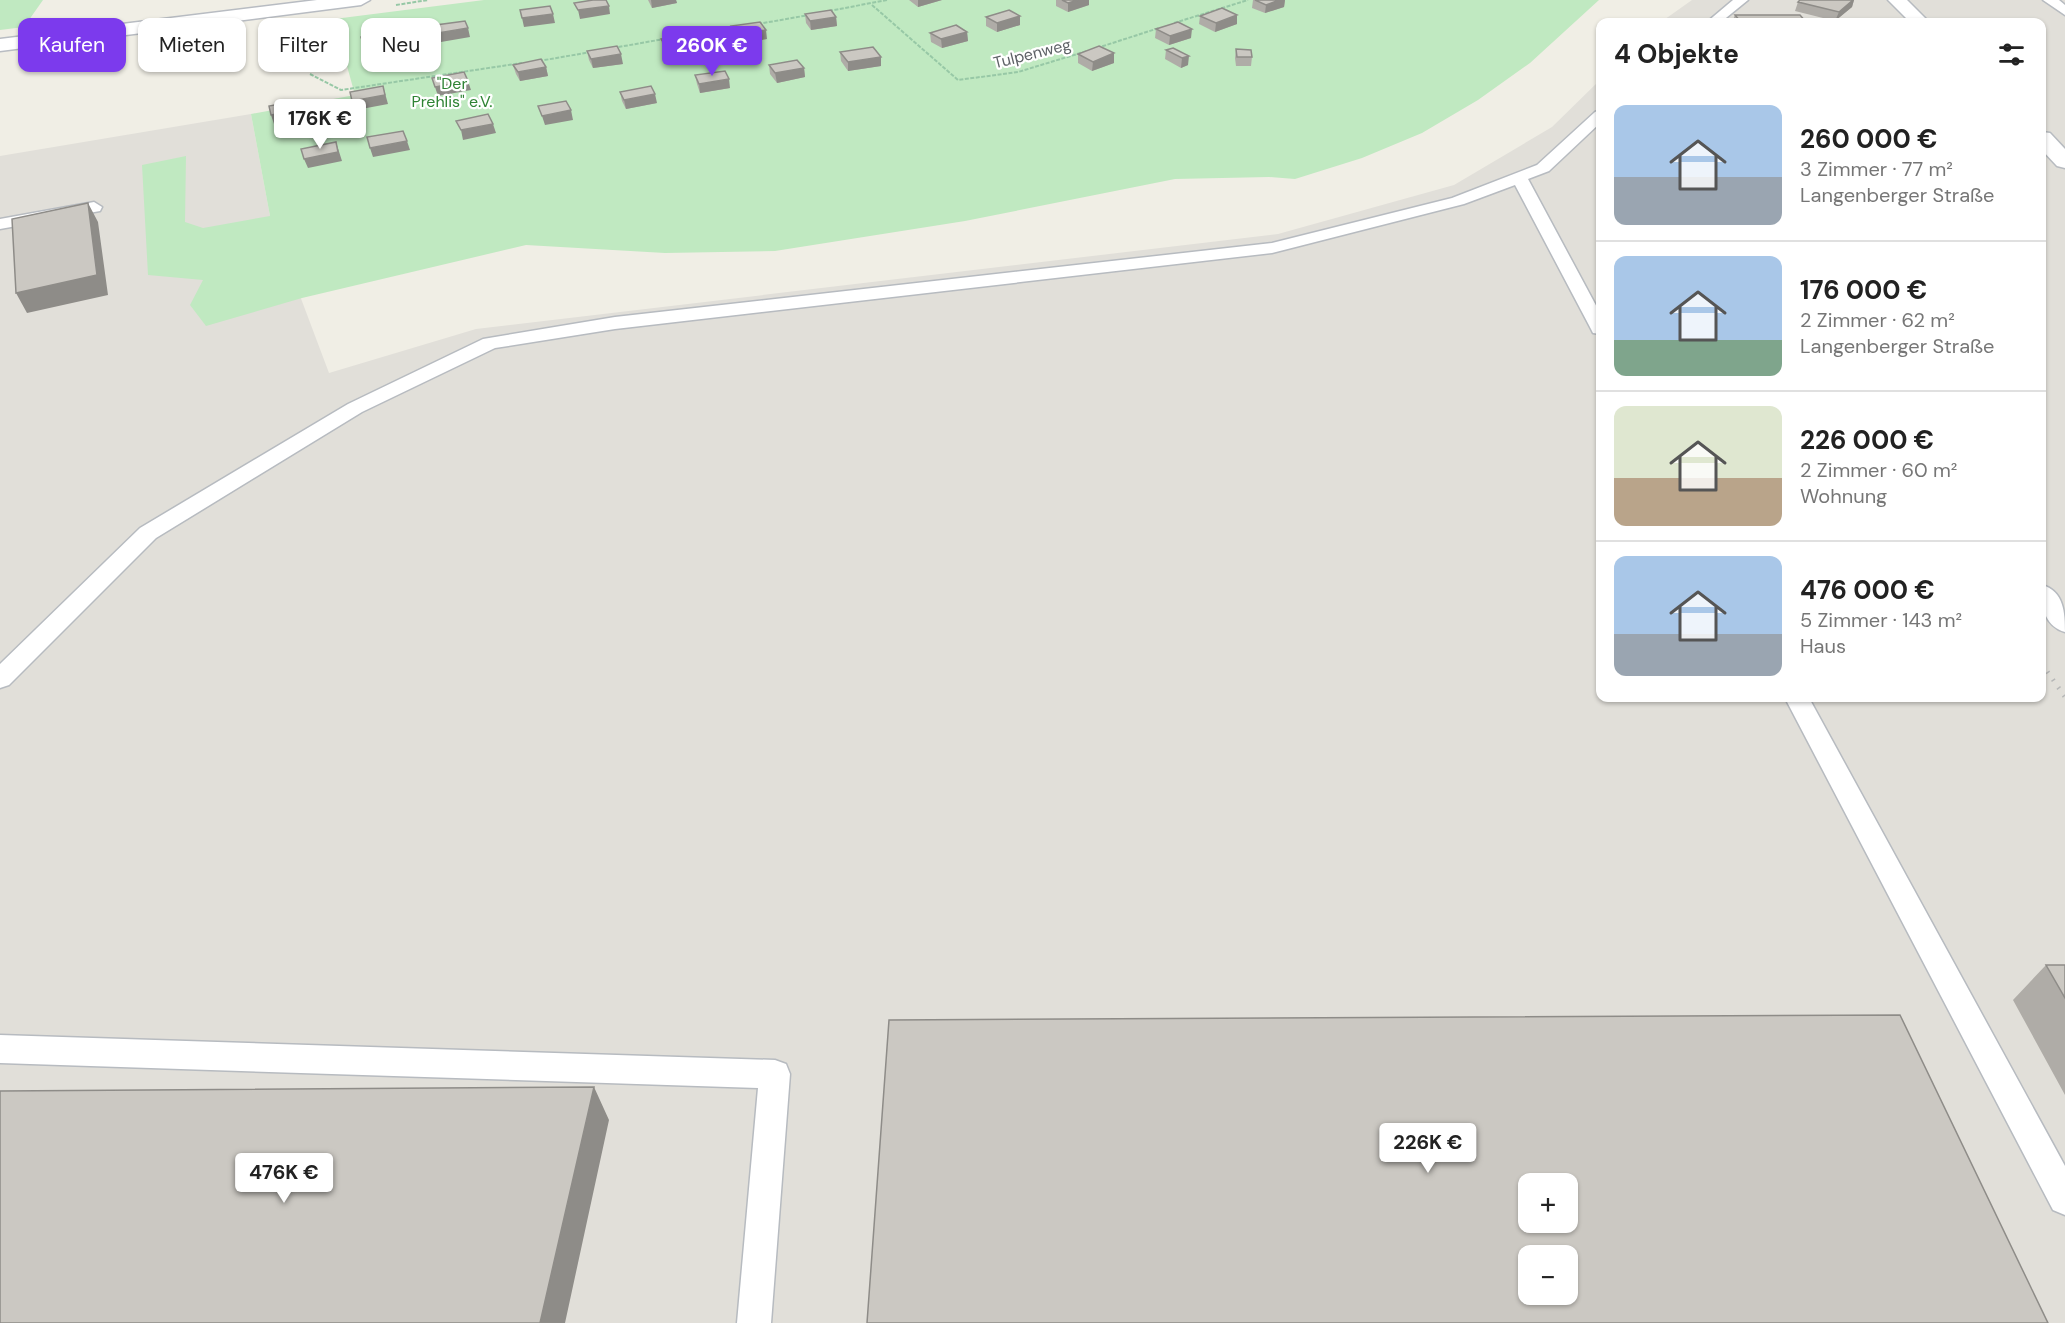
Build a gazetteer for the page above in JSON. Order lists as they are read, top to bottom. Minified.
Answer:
{"streets":{"path":["Tulpenweg"]},"parks":["\"Der Prehlis\" e.V."],"page":{"chip":["Kaufen","Mieten","Filter","Neu"],"heading":"4 Objekte","price":["260K €","176K €","226K €","476K €"],"list":[{"name":"260 000 €","note":"3 Zimmer · 77 m² · Langenberger Straße"},{"name":"176 000 €","note":"2 Zimmer · 62 m² · Langenberger Straße"},{"name":"226 000 €","note":"2 Zimmer · 60 m² · Wohnung"},{"name":"476 000 €","note":"5 Zimmer · 143 m² · Haus"}],"map_buttons":["+","−"]}}
